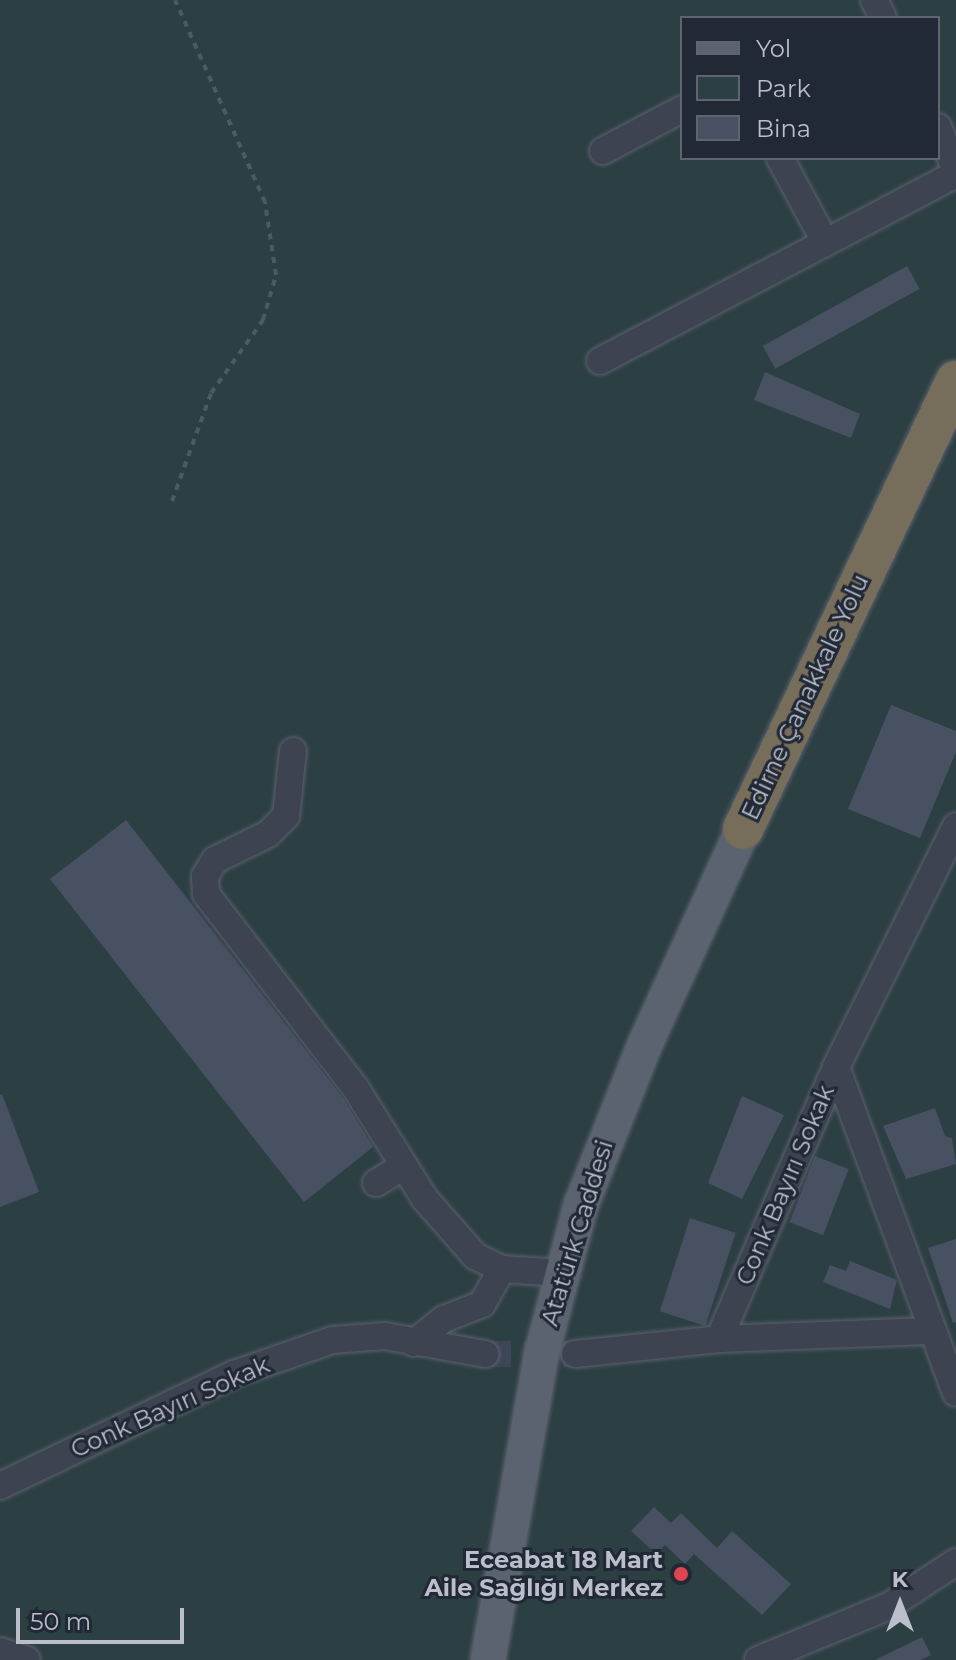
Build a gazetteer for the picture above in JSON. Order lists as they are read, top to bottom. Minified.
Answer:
{"streets":{"highway":["Edirne Çanakkale Yolu"],"main road":["Atatürk Caddesi"],"street":["Conk Bayırı Sokak"]},"crossings":[["Edirne Çanakkale Yolu","Atatürk Caddesi"]],"places":["Eceabat 18 Mart Aile Sağlığı Merkez"],"legend":["Yol","Park","Bina"],"scale_bar":"50 m","north":"top"}
